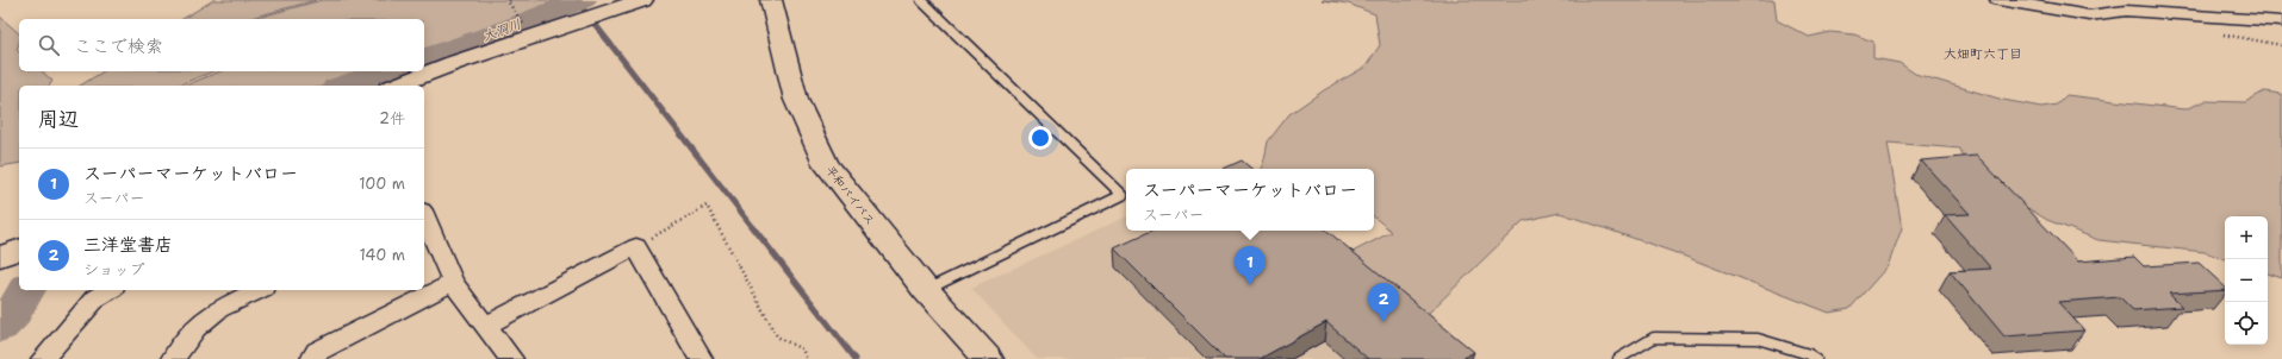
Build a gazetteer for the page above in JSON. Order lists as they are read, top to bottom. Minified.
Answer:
{"streets":{"highway":["平和バイパス"]},"districts":["大畑町六丁目"],"water":["大洞川"],"page":{"search":"ここで検索","heading":["周辺","2件"],"list":[{"mark":"1","name":"スーパーマーケットバロー","note":"スーパー","value":"100 m"},{"mark":"2","name":"三洋堂書店","note":"ショップ","value":"140 m"}],"popup":["スーパーマーケットバロー","スーパー"],"map_buttons":["+","−"],"pins":["1","2"]}}
